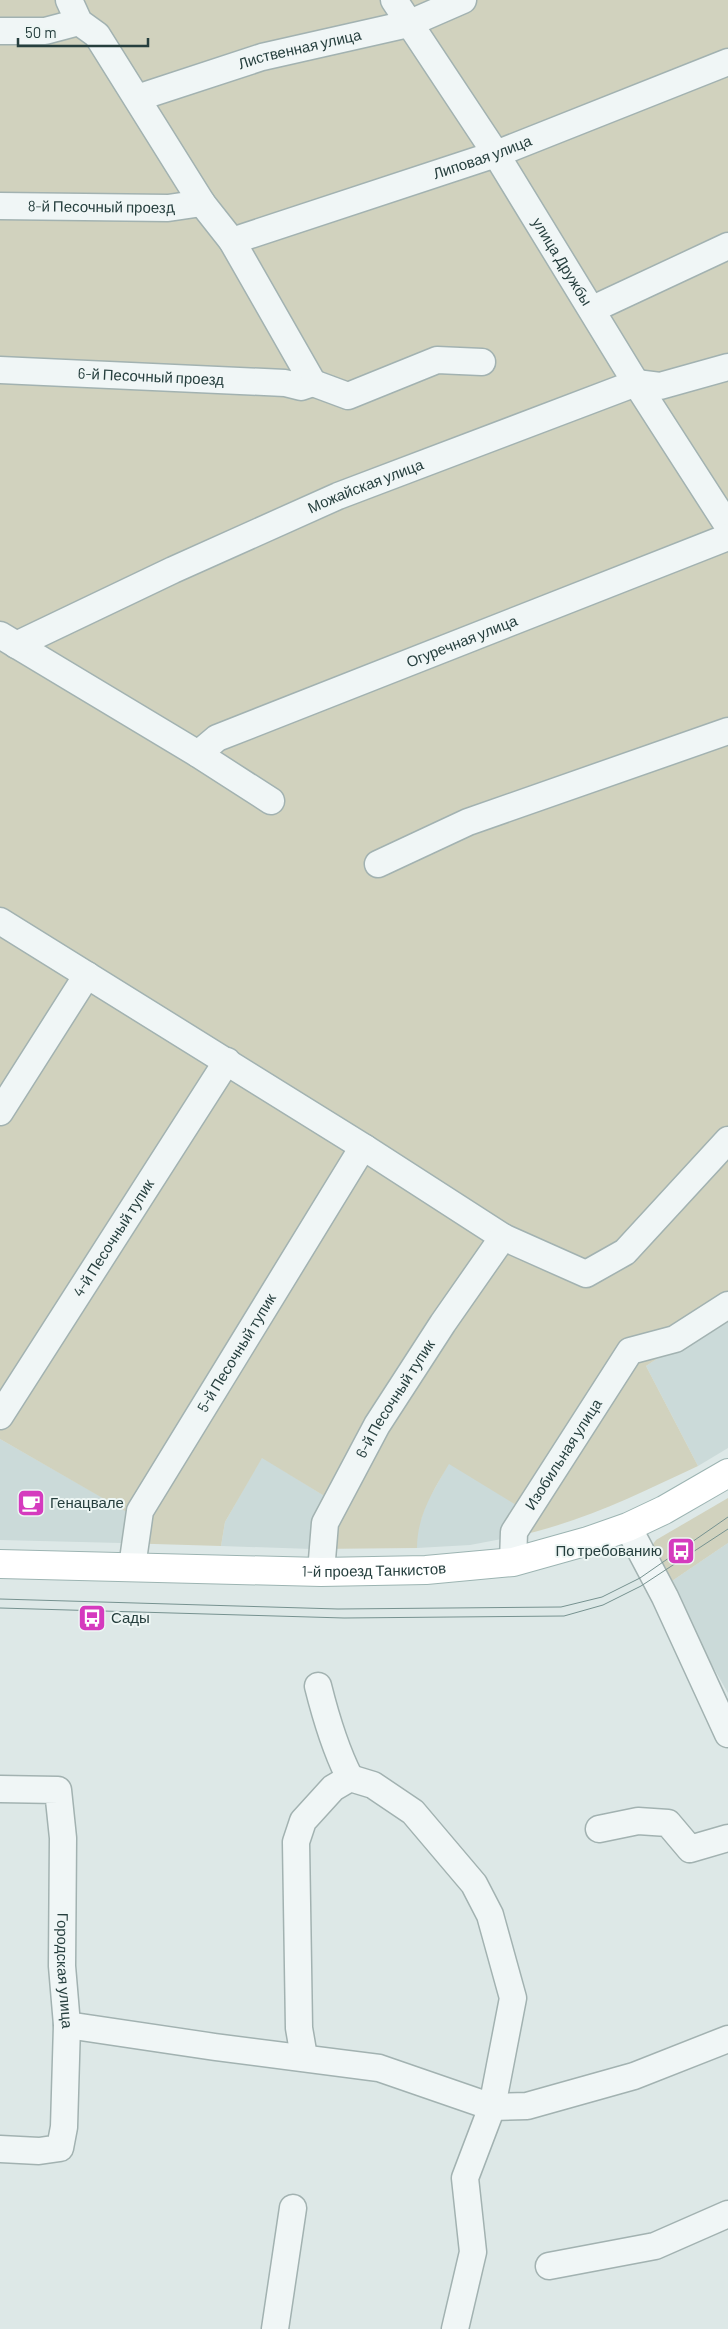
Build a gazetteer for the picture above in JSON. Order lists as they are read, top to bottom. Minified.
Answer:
{"streets":{"main road":["1-й проезд Танкистов"],"street":["Лиственная улица","Липовая улица","8-й Песочный проезд","улица Дружбы","6-й Песочный проезд","Можайская улица","Огуречная улица","4-й Песочный тупик","5-й Песочный тупик","6-й Песочный тупик","Изобильная улица","Городская улица"]},"crossings":[["Лиственная улица","улица Дружбы"],["Липовая улица","улица Дружбы"],["улица Дружбы","Можайская улица"],["5-й Песочный тупик","1-й проезд Танкистов"],["6-й Песочный тупик","1-й проезд Танкистов"],["Изобильная улица","1-й проезд Танкистов"]],"places":{"cafe":["Генацвале"],"bus stop":["По требованию","Сады"]},"scale_bar":"50 m"}
